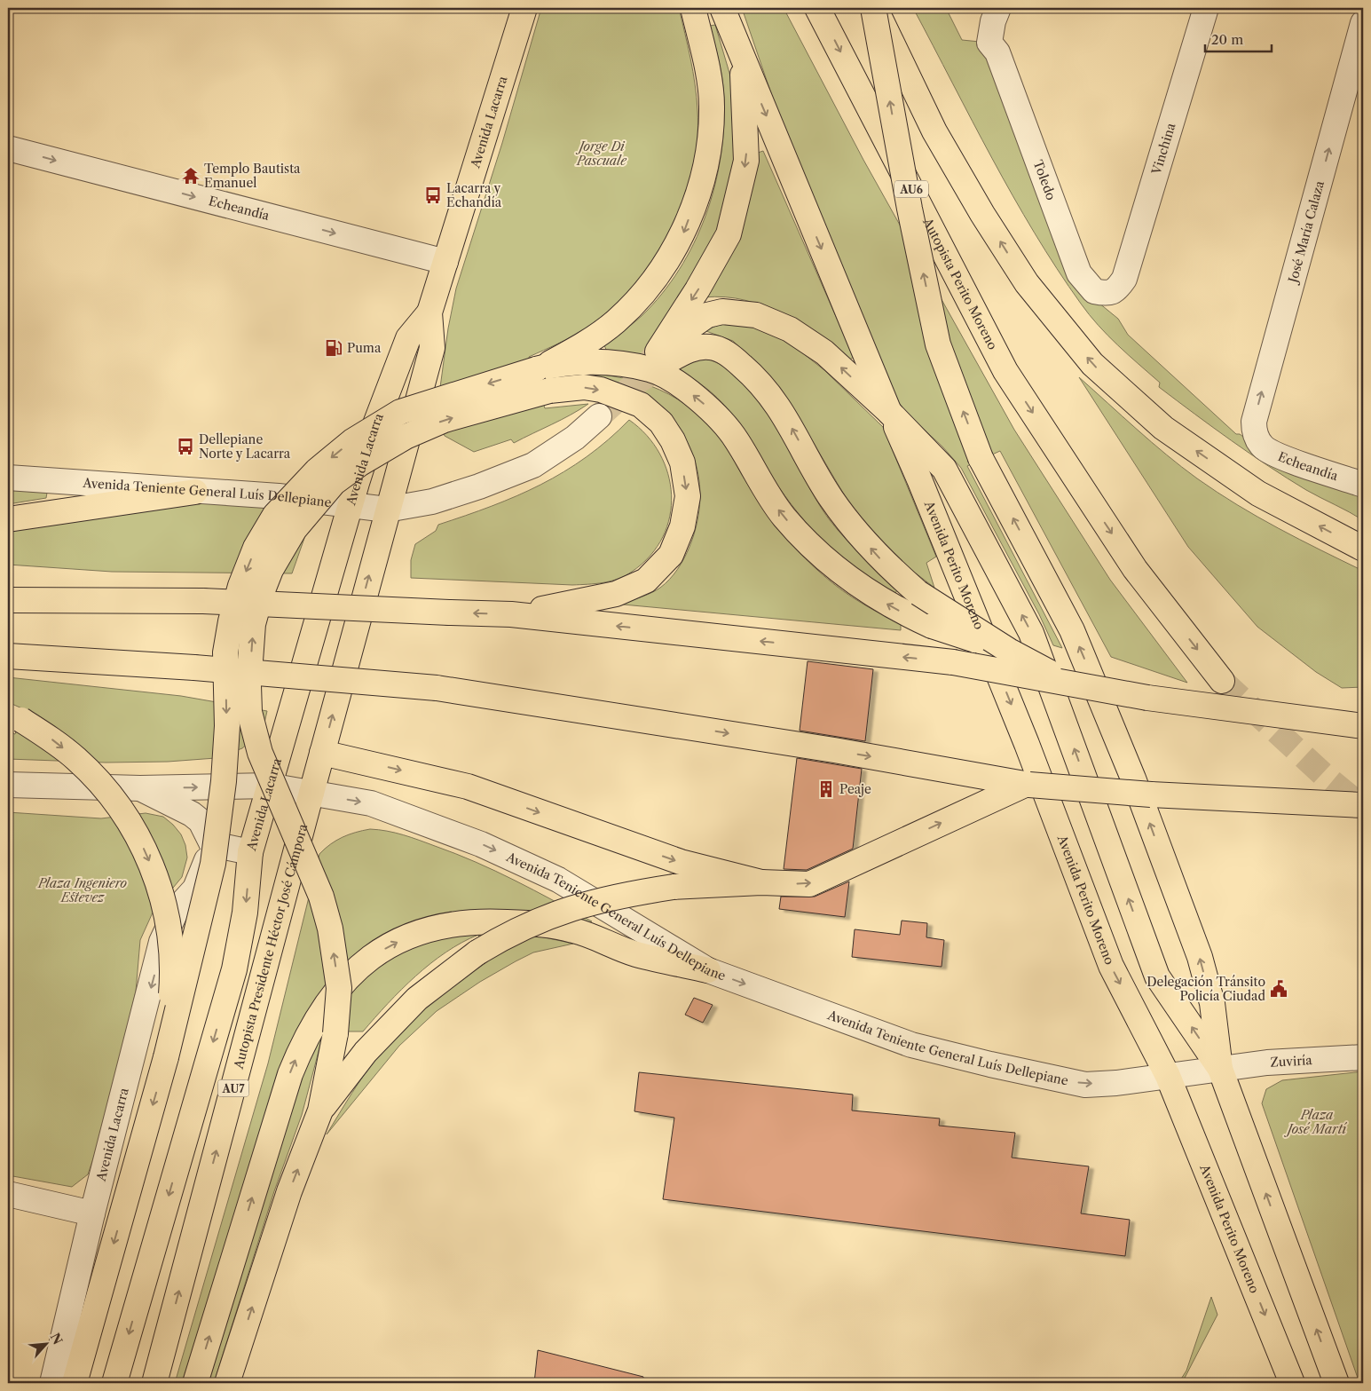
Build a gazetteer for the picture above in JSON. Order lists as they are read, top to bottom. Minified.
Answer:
{"streets":{"main road":["Avenida Lacarra","AU6","Autopista Perito Moreno","Avenida Perito Moreno","Autopista Presidente Héctor José Cámpora","AU7"],"street":["Vinchina","Toledo","Echeandía","José María Calaza","Avenida Teniente General Luís Dellepiane","Zuviría"]},"crossings":[["Avenida Lacarra","Echeandía"],["Avenida Lacarra","Avenida Teniente General Luís Dellepiane"],["Avenida Lacarra","Autopista Presidente Héctor José Cámpora"],["Avenida Lacarra","AU7"],["Vinchina","Toledo"],["Echeandía","José María Calaza"],["Avenida Teniente General Luís Dellepiane","Avenida Perito Moreno"],["Avenida Teniente General Luís Dellepiane","Autopista Presidente Héctor José Cámpora"],["Avenida Teniente General Luís Dellepiane","Zuviría"]],"one_way":["Echeandía","José María Calaza","Avenida Teniente General Luís Dellepiane"],"parks":["Jorge Di Pascuale","Plaza Ingeniero Estevez","Plaza José Martí"],"places":{"temple":["Templo Bautista Emanuel"],"bus stop":["Lacarra y Echandía","Dellepiane Norte y Lacarra"],"fuel station":["Puma"],"building":["Peaje"],"public building":["Delegación Tránsito Policía Ciudad"]},"scale_bar":"20 m","north":"top right"}
